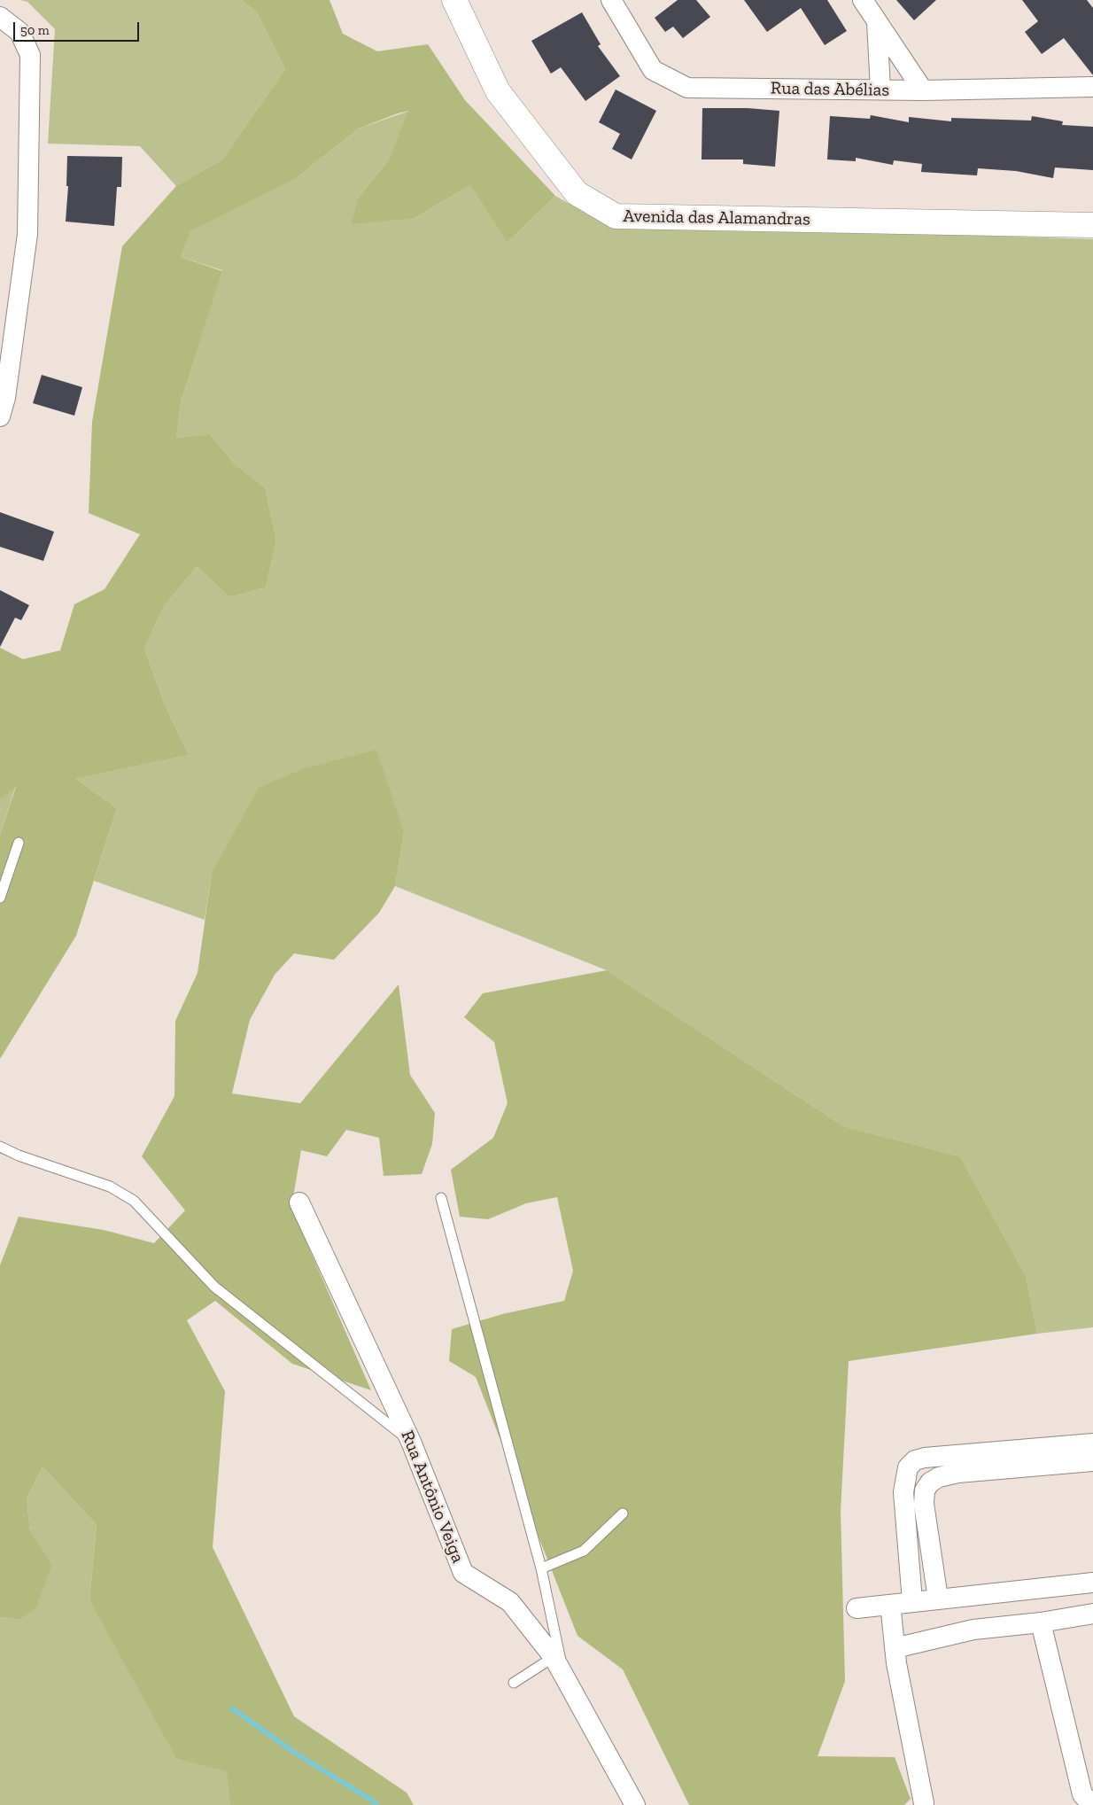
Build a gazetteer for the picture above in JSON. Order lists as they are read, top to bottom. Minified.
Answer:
{"streets":{"street":["Rua das Abélias","Avenida das Alamandras","Rua Antônio Veiga"]},"scale_bar":"50 m"}
